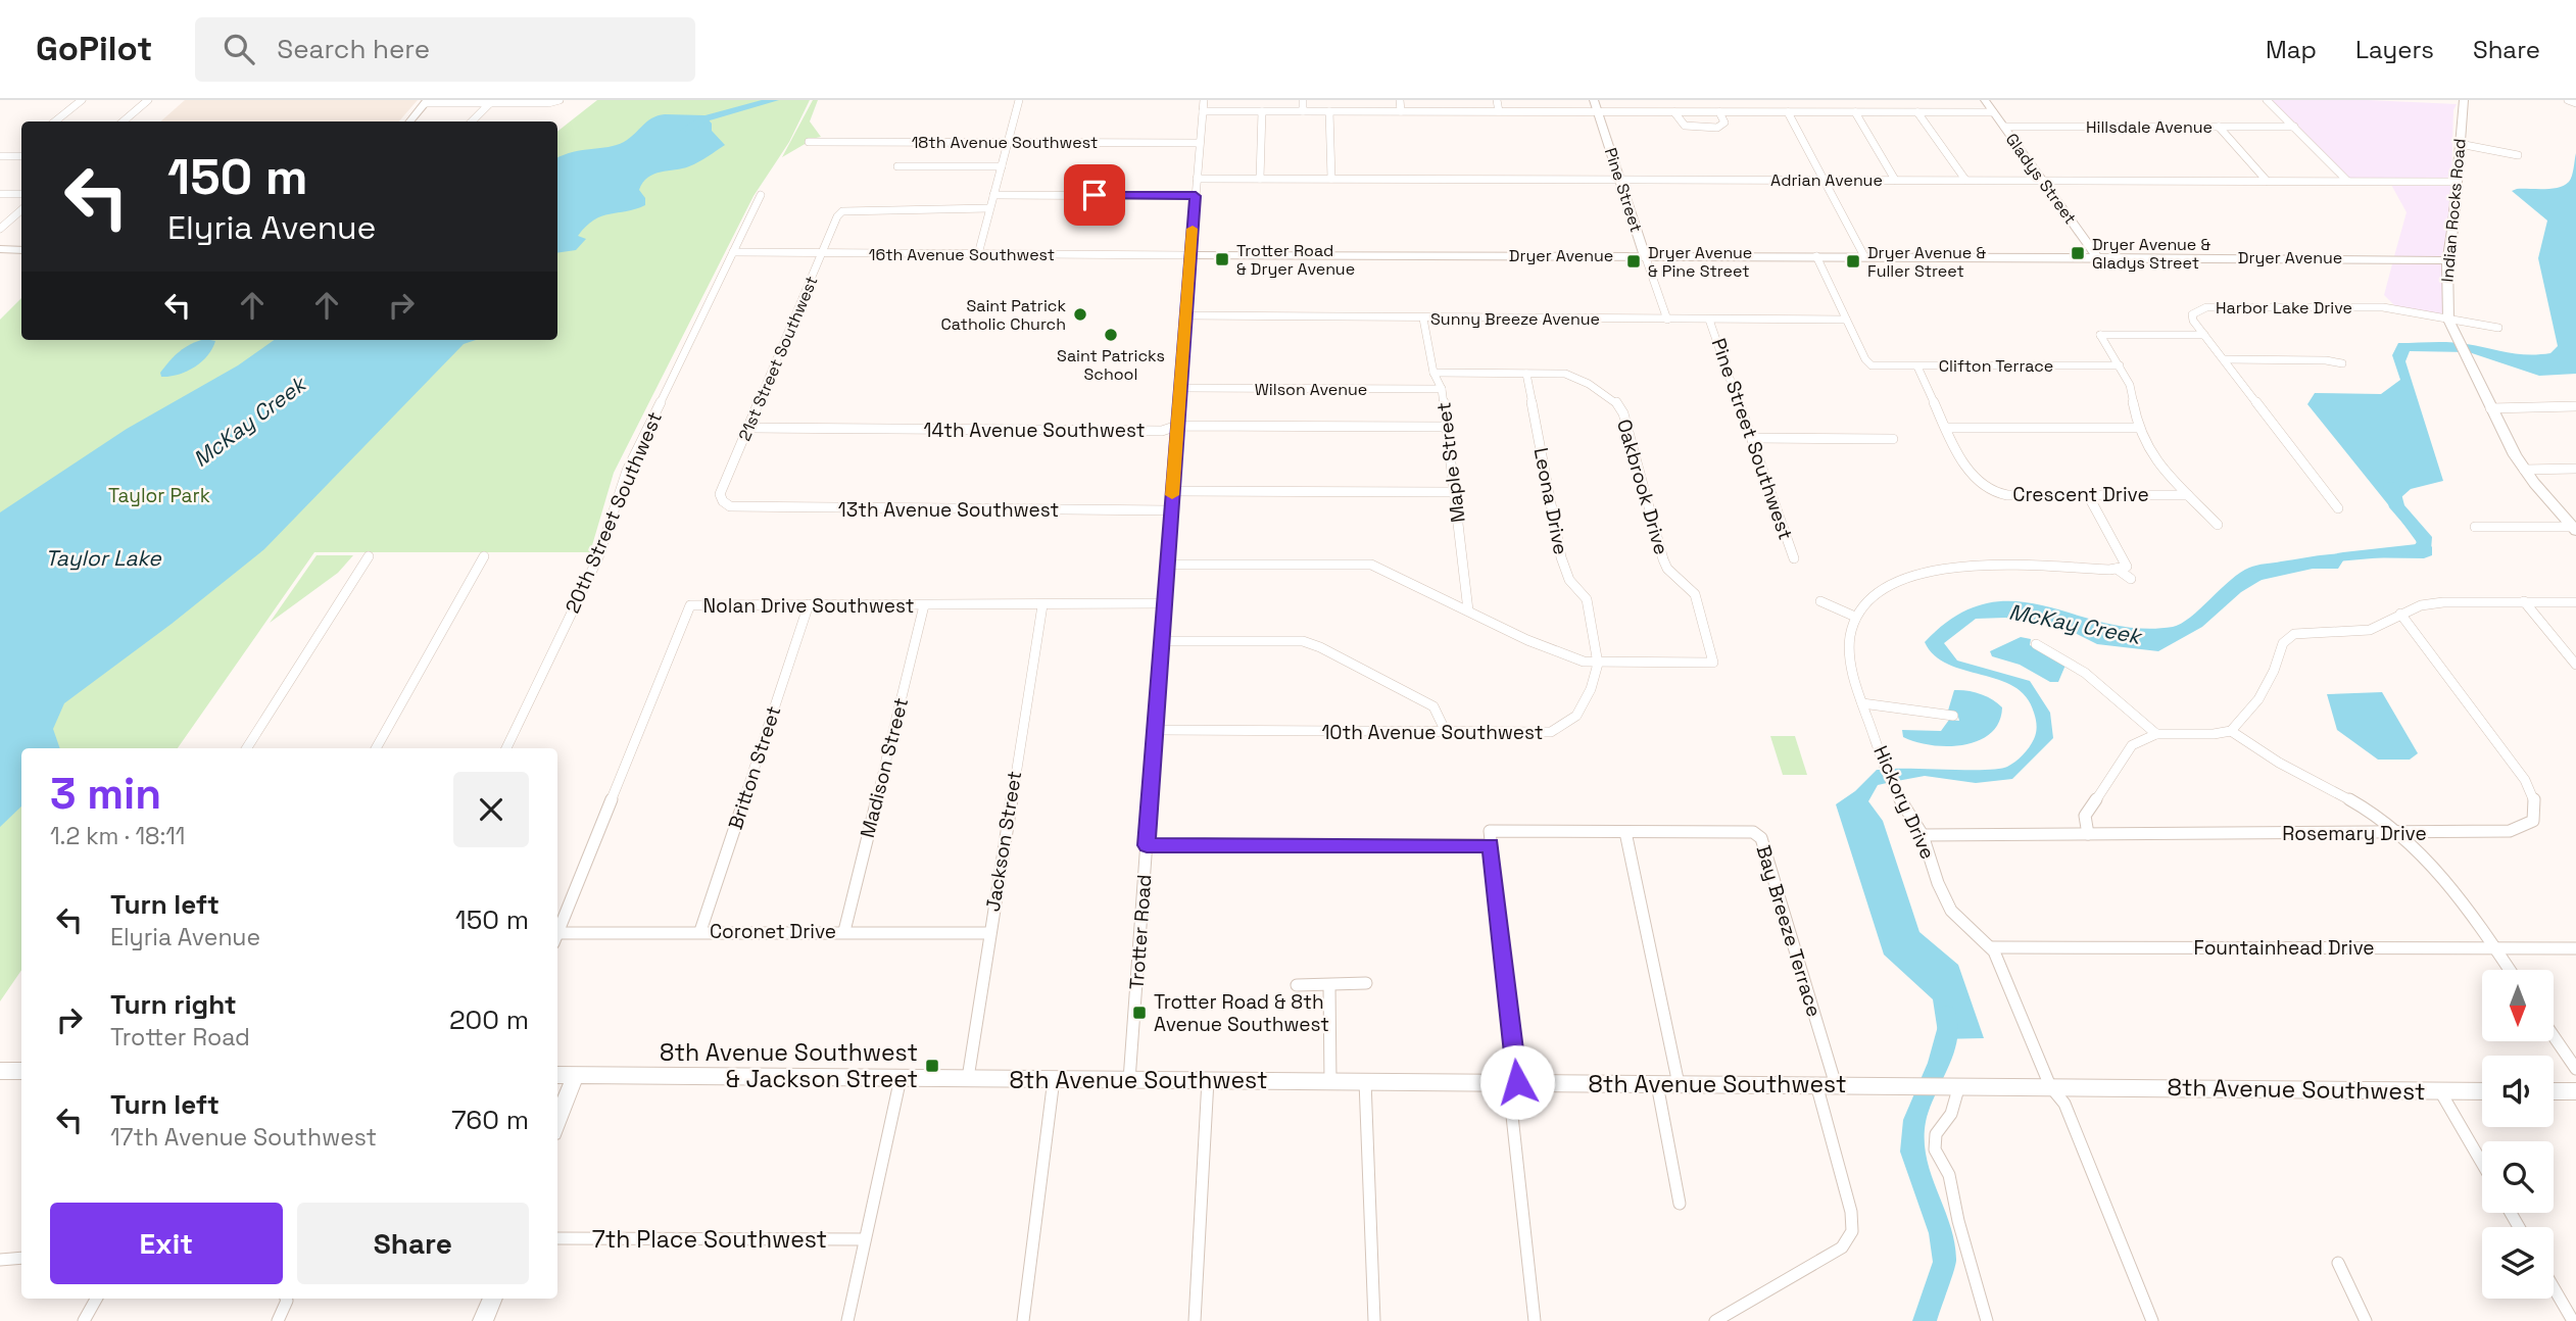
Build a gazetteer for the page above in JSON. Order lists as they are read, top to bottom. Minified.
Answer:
{"streets":{"street":["Hillsdale Avenue","18th Avenue Southwest","Gladys Street","Adrian Avenue","Pine Street","Indian Rocks Road","16th Avenue Southwest","Dryer Avenue","Harbor Lake Drive","Sunny Breeze Avenue","21st Street Southwest","Clifton Terrace","Wilson Avenue","14th Avenue Southwest","Pine Street Southwest","Maple Street","Oakbrook Drive","Crescent Drive","Leona Drive","13th Avenue Southwest","20th Street Southwest","Nolan Drive Southwest","10th Avenue Southwest","Britton Street","Madison Street","Hickory Drive","Rosemary Drive","Jackson Street","Coronet Drive","Bay Breeze Terrace","Trotter Road","Fountainhead Drive","8th Avenue Southwest","7th Place Southwest"]},"crossings":[["Hillsdale Avenue","Gladys Street"],["18th Avenue Southwest","Trotter Road"],["Gladys Street","Adrian Avenue"],["Gladys Street","Dryer Avenue"],["Adrian Avenue","Pine Street"],["Adrian Avenue","Indian Rocks Road"],["Adrian Avenue","Trotter Road"],["Pine Street","Dryer Avenue"],["Pine Street","Sunny Breeze Avenue"],["Indian Rocks Road","Dryer Avenue"],["Indian Rocks Road","Harbor Lake Drive"],["16th Avenue Southwest","Dryer Avenue"],["16th Avenue Southwest","21st Street Southwest"],["16th Avenue Southwest","20th Street Southwest"],["16th Avenue Southwest","Trotter Road"],["Dryer Avenue","Trotter Road"],["Sunny Breeze Avenue","Clifton Terrace"],["Sunny Breeze Avenue","Pine Street Southwest"],["Sunny Breeze Avenue","Maple Street"],["Sunny Breeze Avenue","Trotter Road"],["21st Street Southwest","14th Avenue Southwest"],["21st Street Southwest","13th Avenue Southwest"],["Clifton Terrace","Crescent Drive"],["Wilson Avenue","Maple Street"],["Wilson Avenue","Trotter Road"],["14th Avenue Southwest","Maple Street"],["14th Avenue Southwest","Trotter Road"],["Maple Street","Oakbrook Drive"],["Oakbrook Drive","Leona Drive"],["Oakbrook Drive","10th Avenue Southwest"],["Leona Drive","10th Avenue Southwest"],["13th Avenue Southwest","Trotter Road"],["Nolan Drive Southwest","Britton Street"],["Nolan Drive Southwest","Madison Street"],["Nolan Drive Southwest","Jackson Street"],["Nolan Drive Southwest","Trotter Road"],["10th Avenue Southwest","Trotter Road"],["Britton Street","Coronet Drive"],["Madison Street","Coronet Drive"],["Hickory Drive","Rosemary Drive"],["Hickory Drive","Fountainhead Drive"],["Jackson Street","Coronet Drive"],["Jackson Street","8th Avenue Southwest"],["Bay Breeze Terrace","8th Avenue Southwest"],["Trotter Road","8th Avenue Southwest"]],"water":["McKay Creek","Taylor Lake"],"parks":["Taylor Park"],"places":{"transit":["Dryer Avenue & Gladys Street","Trotter Road & Dryer Avenue","Dryer Avenue & Pine Street","Dryer Avenue & Fuller Street","Trotter Road & 8th Avenue Southwest","8th Avenue Southwest & Jackson Street"],"other":["Saint Patrick Catholic Church","Saint Patricks School"]},"north":"bottom","page":{"header":"GoPilot","search":"Search here","nav":["Map","Layers","Share"],"turn":["150 m","Elyria Avenue"],"heading":["3 min","1.2 km · 18:11"],"list":[{"name":"Turn left","note":"Elyria Avenue","value":"150 m"},{"name":"Turn right","note":"Trotter Road","value":"200 m"},{"name":"Turn left","note":"17th Avenue Southwest","value":"760 m"}],"buttons":["Exit","Share"]}}
